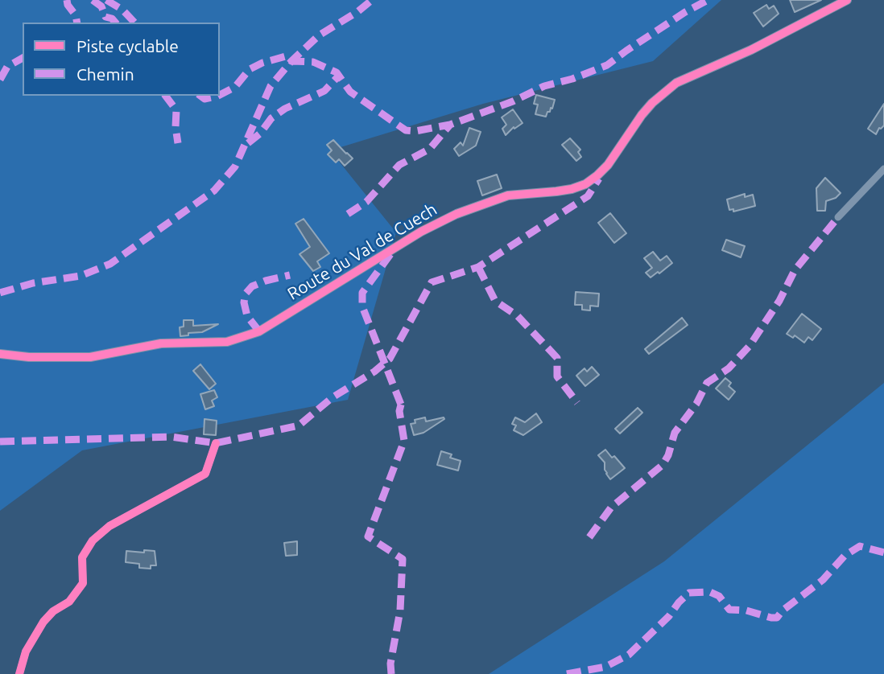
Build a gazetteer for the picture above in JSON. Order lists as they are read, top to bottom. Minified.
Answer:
{"streets":{"street":["Route du Val de Cuech"]},"legend":["Piste cyclable","Chemin"]}
